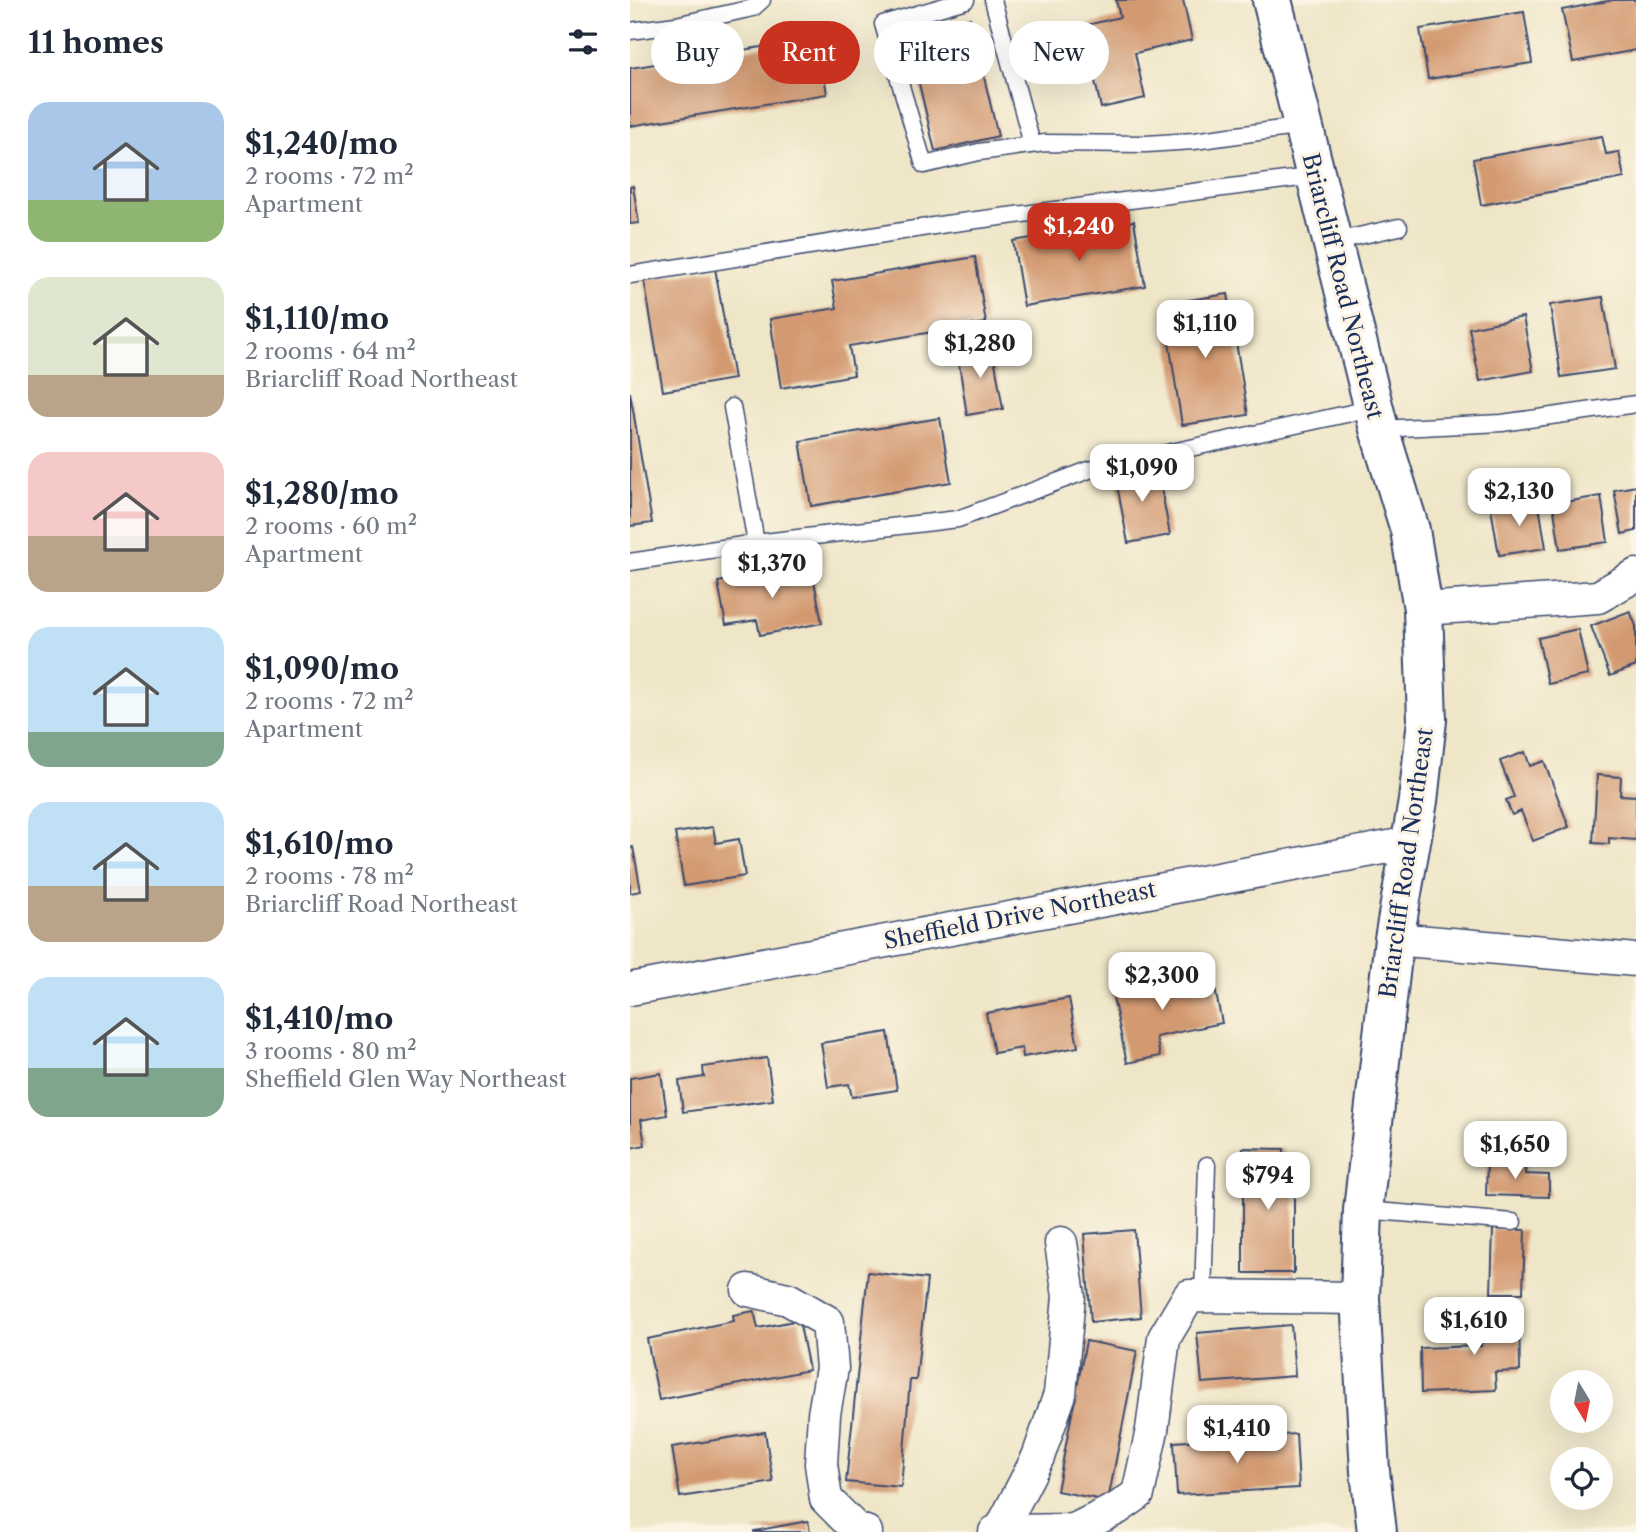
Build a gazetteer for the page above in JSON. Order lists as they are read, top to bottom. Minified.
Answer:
{"streets":{"main road":["Briarcliff Road Northeast"],"street":["Sheffield Drive Northeast"]},"crossings":[["Briarcliff Road Northeast","Sheffield Drive Northeast"]],"north":"bottom","page":{"heading":"11 homes","chip":["Buy","Rent","Filters","New"],"list":[{"name":"$1,240/mo","note":"2 rooms · 72 m² · Apartment"},{"name":"$1,110/mo","note":"2 rooms · 64 m² · Briarcliff Road Northeast"},{"name":"$1,280/mo","note":"2 rooms · 60 m² · Apartment"},{"name":"$1,090/mo","note":"2 rooms · 72 m² · Apartment"},{"name":"$1,610/mo","note":"2 rooms · 78 m² · Briarcliff Road Northeast"},{"name":"$1,410/mo","note":"3 rooms · 80 m² · Sheffield Glen Way Northeast"}],"price":["$1,240","$1,110","$1,280","$1,090","$2,130","$1,370","$2,300","$1,650","$794","$1,610","$1,410"]}}
